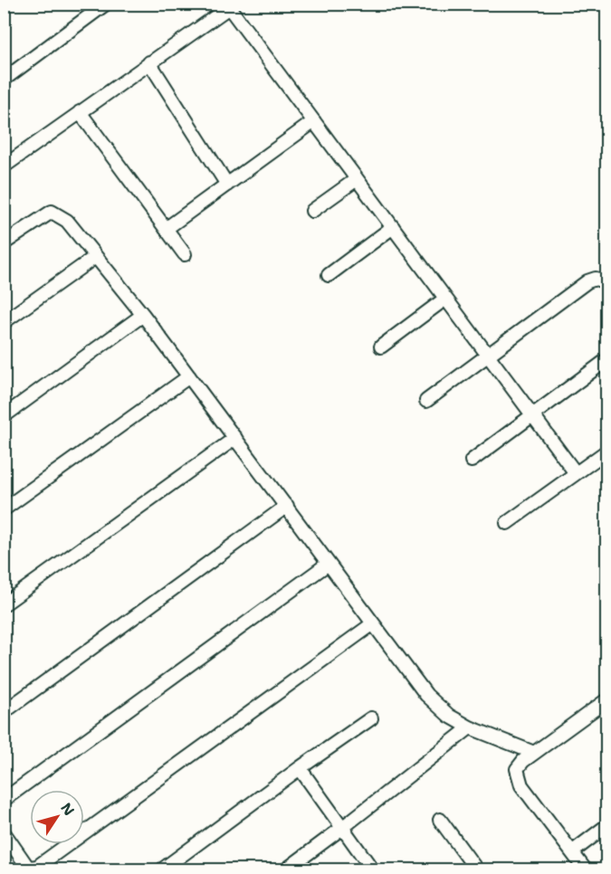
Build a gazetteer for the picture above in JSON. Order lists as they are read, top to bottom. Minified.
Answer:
{"north":"top right"}
